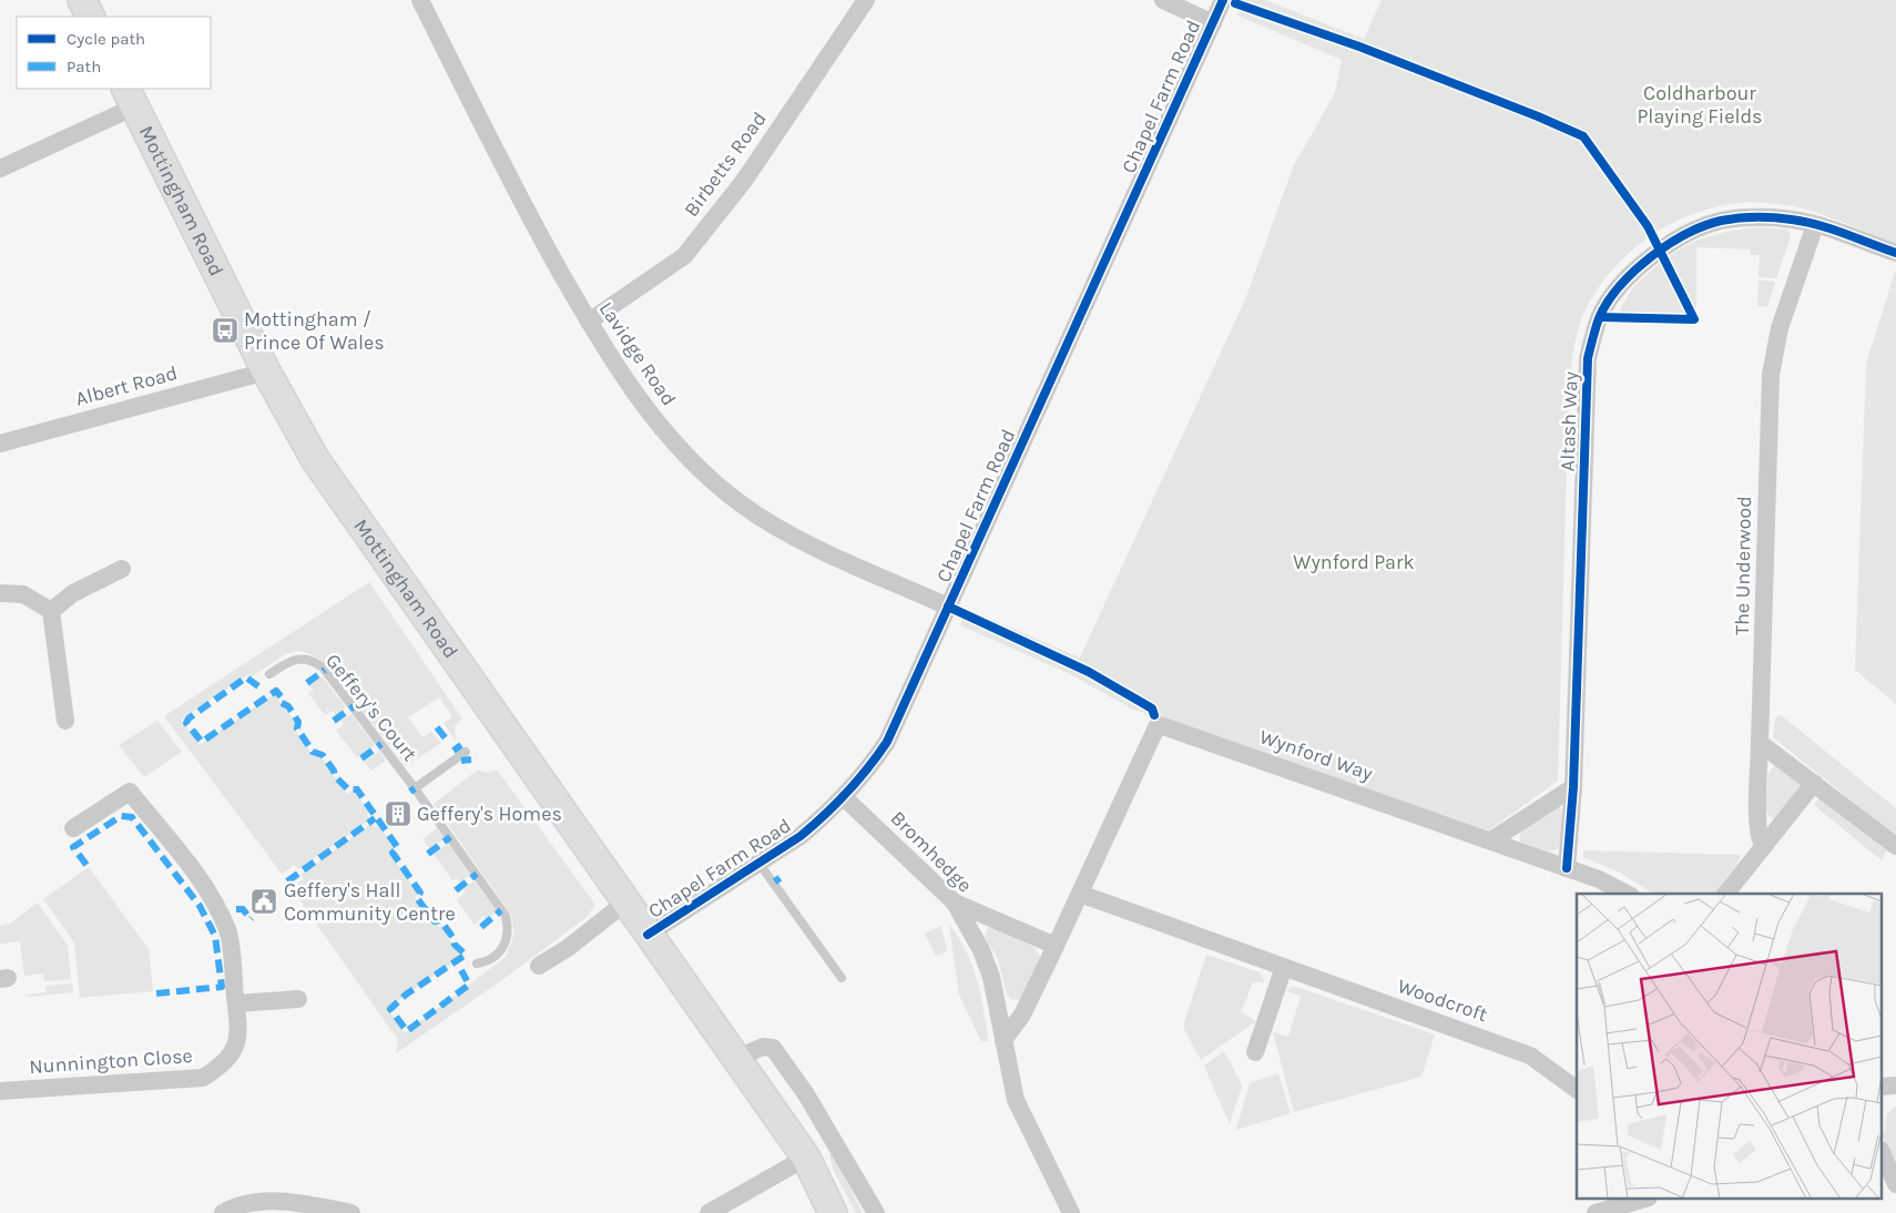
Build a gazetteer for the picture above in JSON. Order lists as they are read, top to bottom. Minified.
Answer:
{"streets":{"main road":["Mottingham Road"],"street":["Chapel Farm Road","Birbetts Road","Lavidge Road","Albert Road","Altash Way","The Underwood","Wynford Way","Bromhedge","Woodcroft","Nunnington Close"],"lane":["Geffery's Court"]},"crossings":[["Chapel Farm Road","Mottingham Road"],["Chapel Farm Road","Lavidge Road"],["Chapel Farm Road","Bromhedge"],["Birbetts Road","Lavidge Road"],["Mottingham Road","Albert Road"],["Altash Way","The Underwood"],["Altash Way","Wynford Way"],["Wynford Way","Woodcroft"]],"parks":["Coldharbour Playing Fields","Wynford Park"],"places":{"bus stop":["Mottingham / Prince Of Wales"],"building":["Geffery's Homes"],"public building":["Geffery's Hall Community Centre"]},"legend":["Cycle path","Path"]}
